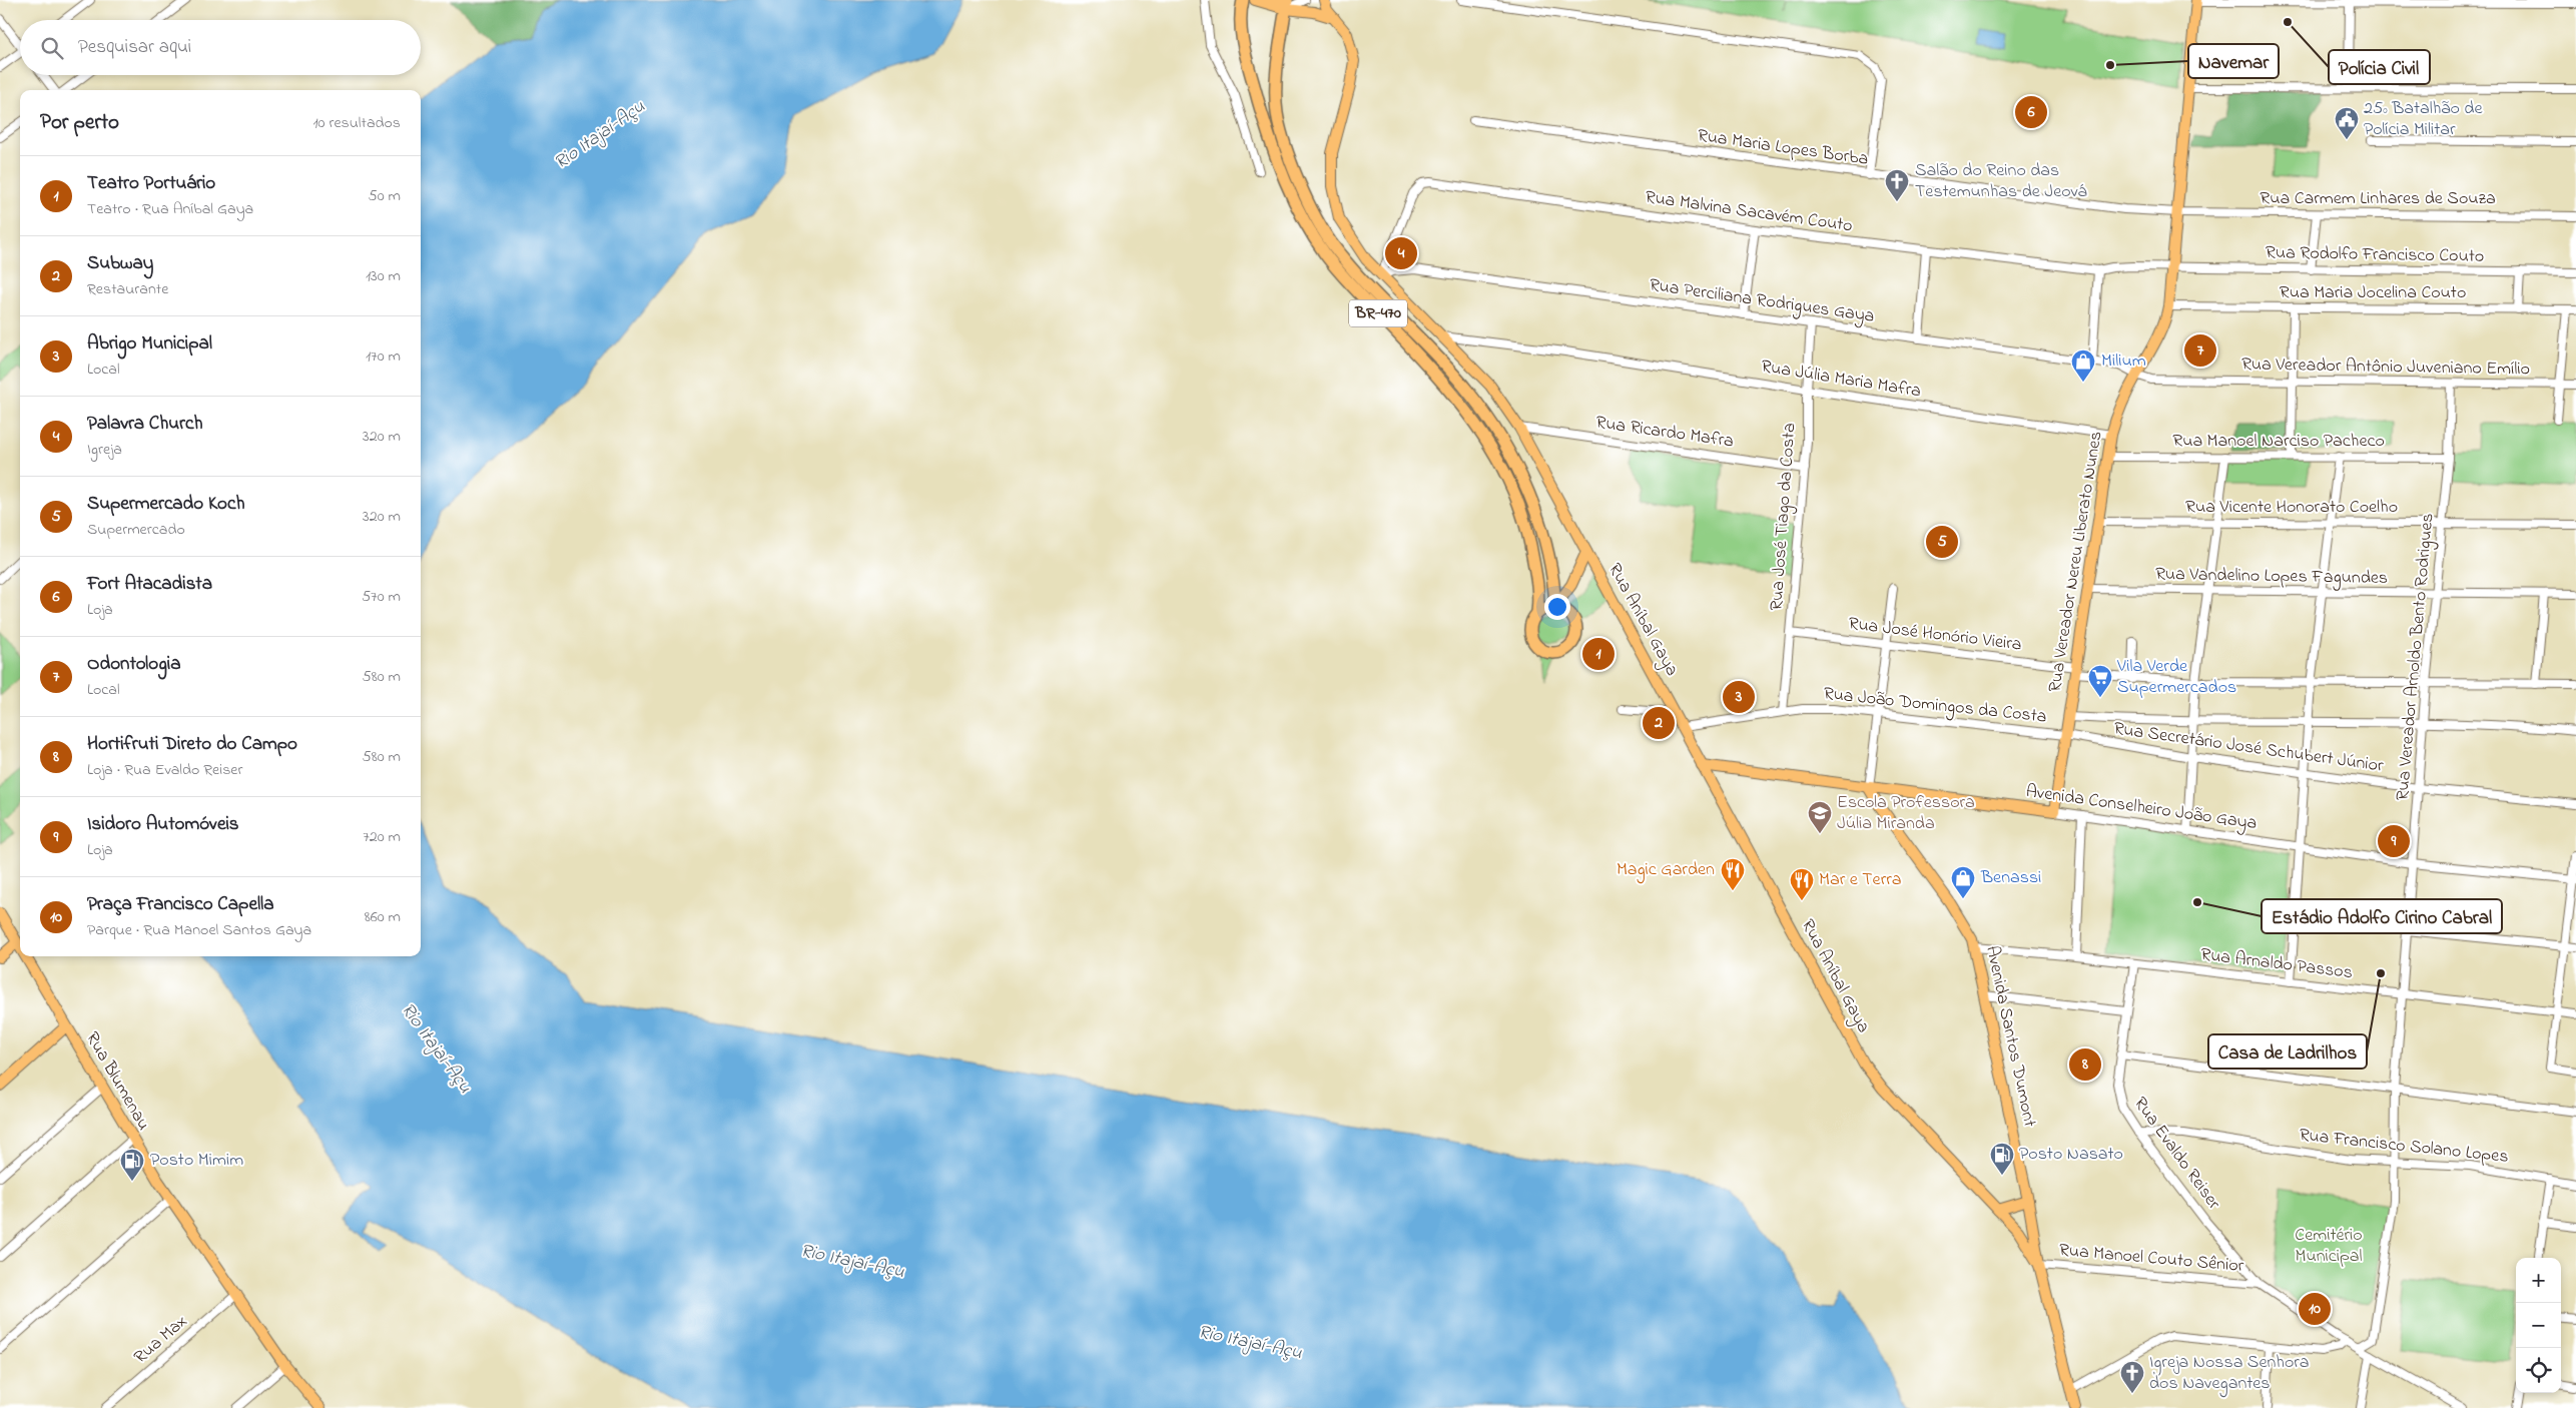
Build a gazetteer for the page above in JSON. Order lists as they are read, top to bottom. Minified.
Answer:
{"streets":{"highway":["BR-470"],"main road":["Rua Vereador Nereu Liberato Nunes","Rua Aníbal Gaya","Avenida Conselheiro João Gaya","Avenida Santos Dumont","Rua Blumenau"],"street":["Rua Maria Lopes Borba","Rua Carmem Linhares de Souza","Rua Malvina Sacavém Couto","Rua Rodolfo Francisco Couto","Rua Maria Jocelina Couto","Rua Perciliana Rodrigues Gaya","Rua Vereador Antônio Juveniano Emílio","Rua Júlia Maria Mafra","Rua Ricardo Mafra","Rua Manoel Narciso Pacheco","Rua Vicente Honorato Coelho","Rua José Tiago da Costa","Rua Vandelino Lopes Fagundes","Rua José Honório Vieira","Rua Vereador Arnoldo Bento Rodrigues","Rua João Domingos da Costa","Rua Secretário José Schubert Júnior","Rua Arnaldo Passos","Rua Francisco Solano Lopes","Rua Evaldo Reiser","Rua Manoel Couto Sênior","Rua Max"]},"crossings":[["Rua Maria Lopes Borba","Rua Carmem Linhares de Souza"],["Rua Maria Lopes Borba","Rua Vereador Nereu Liberato Nunes"],["Rua Carmem Linhares de Souza","Rua Vereador Nereu Liberato Nunes"],["Rua Malvina Sacavém Couto","Rua Rodolfo Francisco Couto"],["Rua Malvina Sacavém Couto","Rua Perciliana Rodrigues Gaya"],["Rua Malvina Sacavém Couto","Rua Vereador Nereu Liberato Nunes"],["Rua Malvina Sacavém Couto","Rua Aníbal Gaya"],["Rua Rodolfo Francisco Couto","Rua Vereador Nereu Liberato Nunes"],["Rua Maria Jocelina Couto","Rua Vereador Nereu Liberato Nunes"],["Rua Perciliana Rodrigues Gaya","Rua Vereador Antônio Juveniano Emílio"],["Rua Perciliana Rodrigues Gaya","Rua José Tiago da Costa"],["Rua Perciliana Rodrigues Gaya","Rua Vereador Nereu Liberato Nunes"],["Rua Perciliana Rodrigues Gaya","Rua Aníbal Gaya"],["Rua Vereador Antônio Juveniano Emílio","Rua Vereador Nereu Liberato Nunes"],["Rua Vereador Antônio Juveniano Emílio","Rua Vereador Arnoldo Bento Rodrigues"],["Rua Júlia Maria Mafra","Rua José Tiago da Costa"],["Rua Júlia Maria Mafra","Rua Vereador Nereu Liberato Nunes"],["Rua Júlia Maria Mafra","Rua Aníbal Gaya"],["Rua Ricardo Mafra","Rua José Tiago da Costa"],["Rua Ricardo Mafra","Rua Aníbal Gaya"],["Rua Manoel Narciso Pacheco","Rua Vereador Nereu Liberato Nunes"],["Rua Manoel Narciso Pacheco","Rua Vereador Arnoldo Bento Rodrigues"],["Rua Vicente Honorato Coelho","Rua Vereador Nereu Liberato Nunes"],["Rua Vicente Honorato Coelho","Rua Vereador Arnoldo Bento Rodrigues"],["Rua José Tiago da Costa","Rua José Honório Vieira"],["Rua José Tiago da Costa","Rua João Domingos da Costa"],["Rua Vereador Nereu Liberato Nunes","Rua Vandelino Lopes Fagundes"],["Rua Vereador Nereu Liberato Nunes","Rua José Honório Vieira"],["Rua Vereador Nereu Liberato Nunes","Rua João Domingos da Costa"],["Rua Vereador Nereu Liberato Nunes","Rua Secretário José Schubert Júnior"],["Rua Vereador Nereu Liberato Nunes","Avenida Conselheiro João Gaya"],["Rua Vandelino Lopes Fagundes","Rua Vereador Arnoldo Bento Rodrigues"],["Rua Aníbal Gaya","Rua João Domingos da Costa"],["Rua Aníbal Gaya","Avenida Conselheiro João Gaya"],["Rua Aníbal Gaya","Avenida Santos Dumont"],["Rua Aníbal Gaya","Rua Manoel Couto Sênior"],["Rua José Honório Vieira","Rua Vereador Arnoldo Bento Rodrigues"],["Rua Vereador Arnoldo Bento Rodrigues","Rua Secretário José Schubert Júnior"],["Rua Vereador Arnoldo Bento Rodrigues","Avenida Conselheiro João Gaya"],["Rua Vereador Arnoldo Bento Rodrigues","Rua Arnaldo Passos"],["Rua Vereador Arnoldo Bento Rodrigues","Rua Francisco Solano Lopes"],["Rua João Domingos da Costa","Rua Secretário José Schubert Júnior"],["Avenida Conselheiro João Gaya","Avenida Santos Dumont"],["Rua Arnaldo Passos","Avenida Santos Dumont"],["Rua Arnaldo Passos","Rua Evaldo Reiser"],["Avenida Santos Dumont","Rua Manoel Couto Sênior"],["Rua Blumenau","Rua Max"],["Rua Francisco Solano Lopes","Rua Evaldo Reiser"],["Rua Evaldo Reiser","Rua Manoel Couto Sênior"]],"water":["Rio Itajaí-Açu"],"parks":["Cemitério Municipal"],"places":{"other":["Polícia Civil","Navemar","Estádio Adolfo Cirino Cabral","Casa de Ladrilhos"],"public building":["25º Batalhão de Polícia Militar"],"church":["Salão do Reino das Testemunhas de Jeová","Igreja Nossa Senhora dos Navegantes"],"shop":["Milium","Benassi"],"supermarket":["Vila Verde Supermercados"],"school or university":["Escola Professora Júlia Miranda"],"restaurant":["Magic Garden","Mar e Terra"],"fuel station":["Posto Nasato","Posto Mimim"]},"page":{"search":"Pesquisar aqui","heading":["Por perto","10 resultados"],"pins":["6","4","7","5","1","3","2","9","8","10"],"list":[{"mark":"1","name":"Teatro Portuário","note":"Teatro · Rua Aníbal Gaya","value":"50 m"},{"mark":"2","name":"Subway","note":"Restaurante","value":"130 m"},{"mark":"3","name":"Abrigo Municipal","note":"Local","value":"170 m"},{"mark":"4","name":"Palavra Church","note":"Igreja","value":"320 m"},{"mark":"5","name":"Supermercado Koch","note":"Supermercado","value":"320 m"},{"mark":"6","name":"Fort Atacadista","note":"Loja","value":"570 m"},{"mark":"7","name":"Odontologia","note":"Local","value":"580 m"},{"mark":"8","name":"Hortifruti Direto do Campo","note":"Loja · Rua Evaldo Reiser","value":"580 m"},{"mark":"9","name":"Isidoro Automóveis","note":"Loja","value":"720 m"},{"mark":"10","name":"Praça Francisco Capella","note":"Parque · Rua Manoel Santos Gaya","value":"860 m"}],"map_buttons":["+","−"]}}
